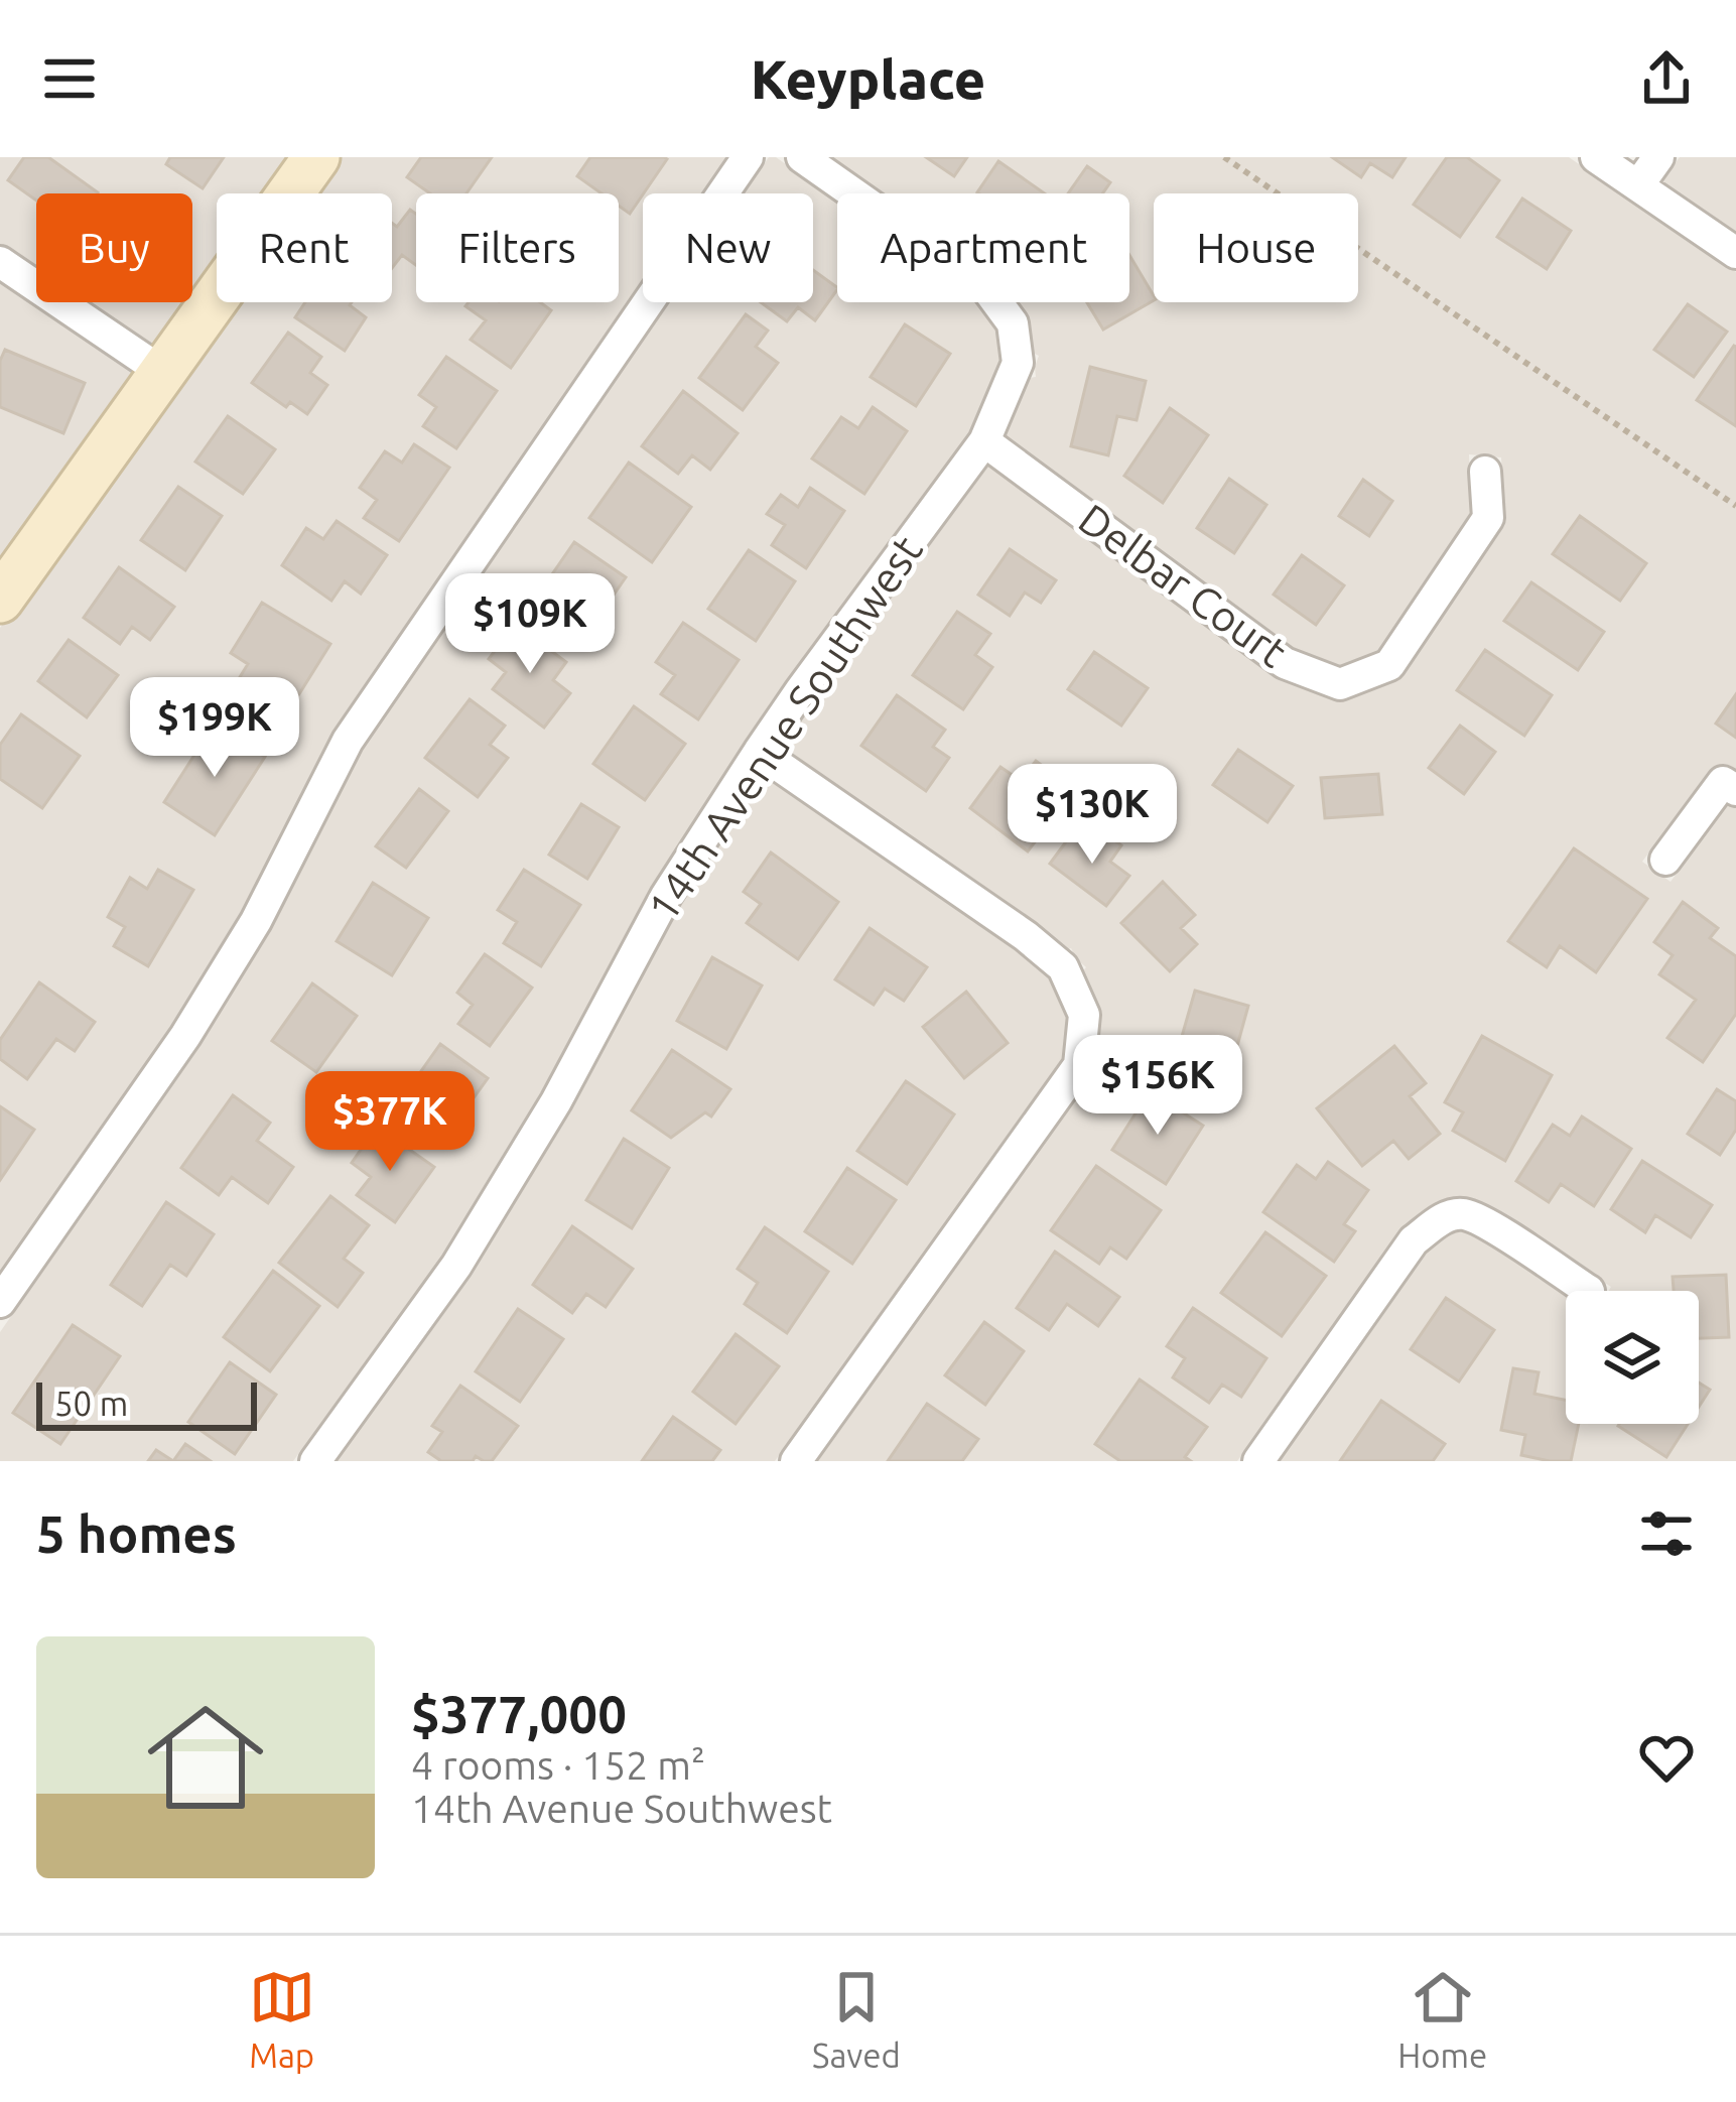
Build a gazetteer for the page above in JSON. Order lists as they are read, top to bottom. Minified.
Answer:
{"streets":{"street":["Delbar Court","14th Avenue Southwest"]},"crossings":[["Delbar Court","14th Avenue Southwest"]],"scale_bar":"50 m","page":{"header":"Keyplace","chip":["Buy","Rent","Filters","New","Apartment","House"],"price":["$109K","$199K","$130K","$156K","$377K"],"scale":"50 m","heading":"5 homes","list":[{"name":"$377,000","note":"4 rooms · 152 m² · 14th Avenue Southwest"}],"tabs":["Map","Saved","Home"]}}
